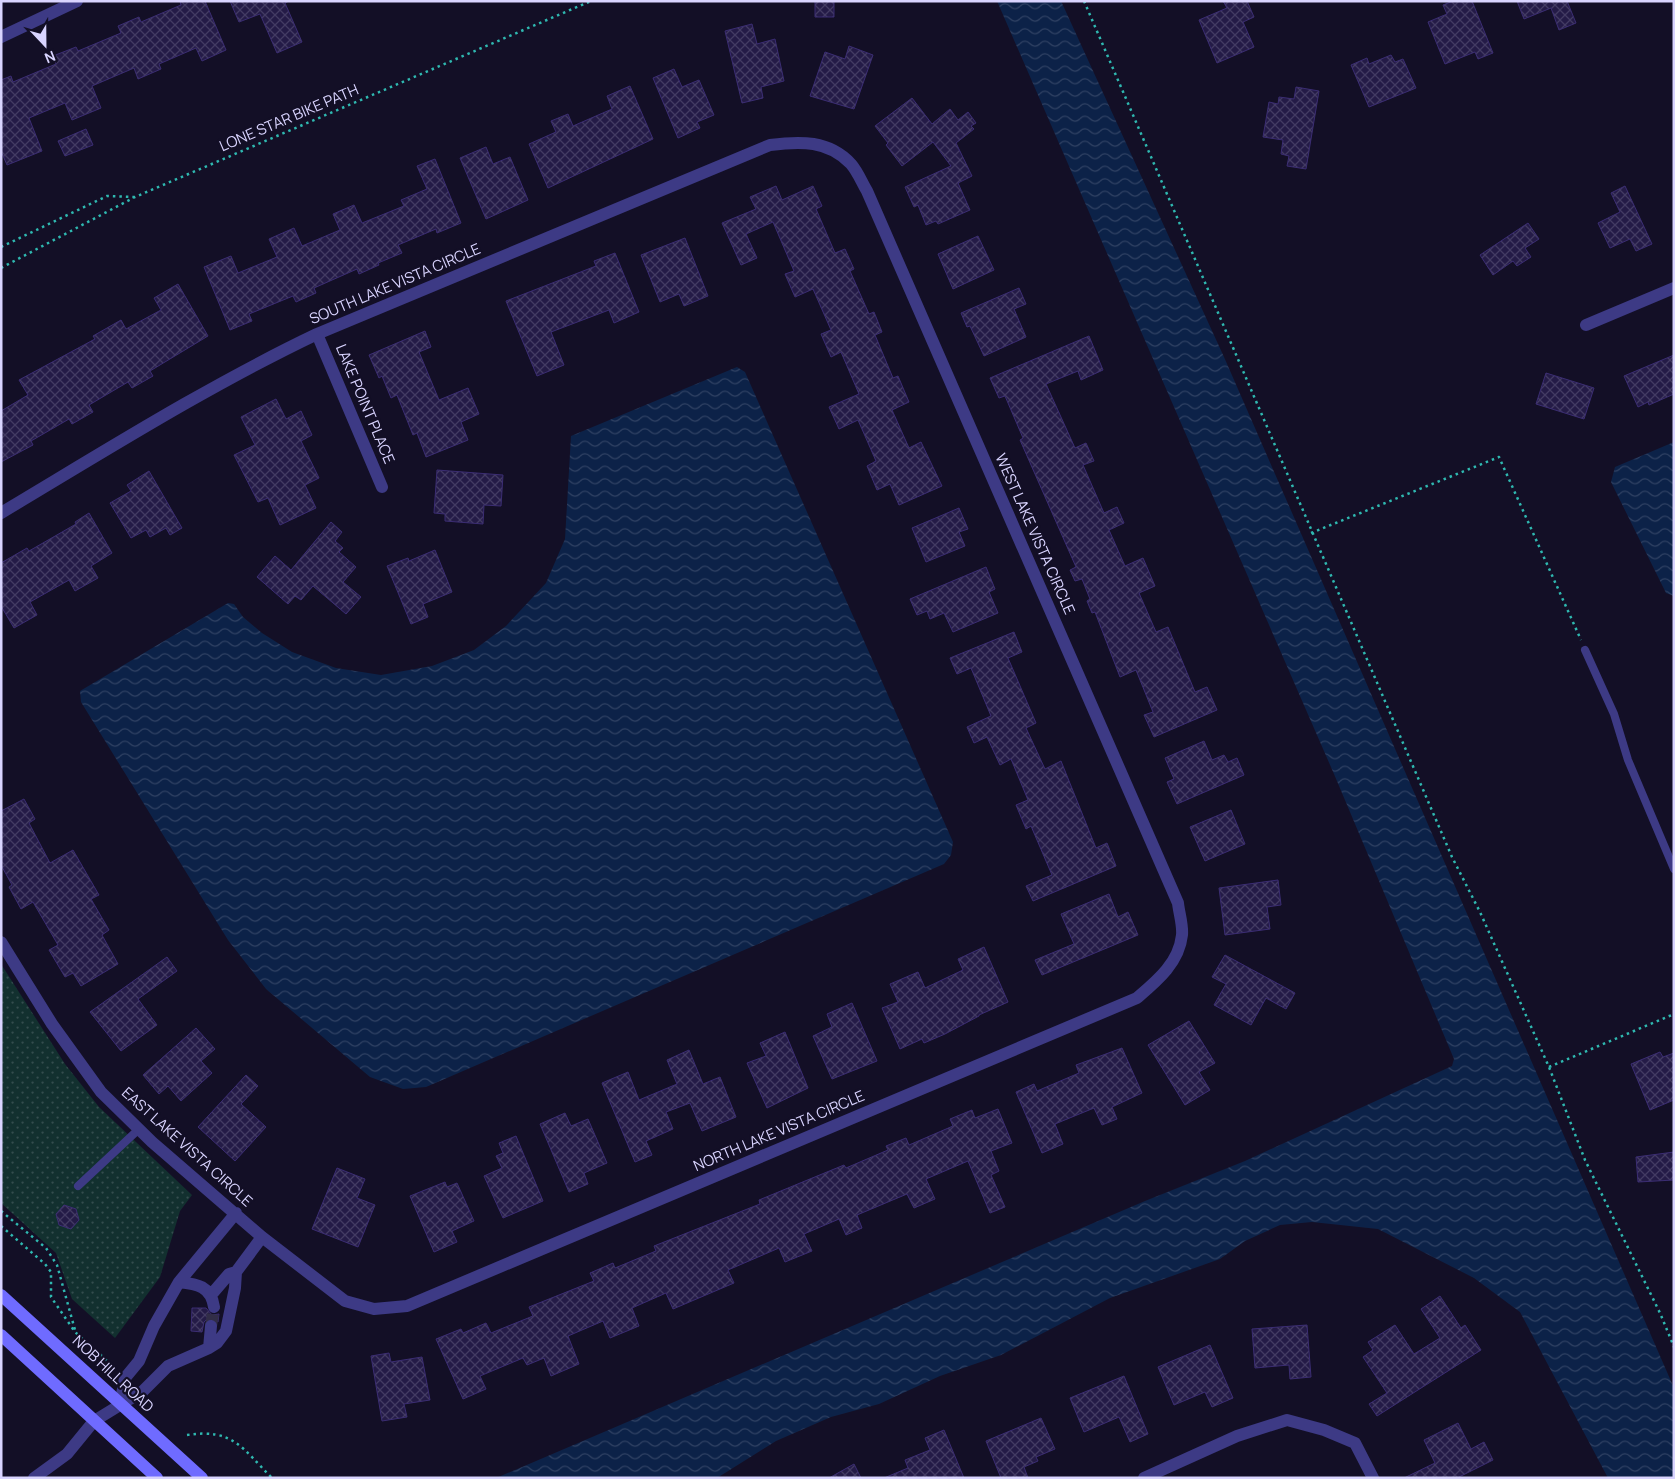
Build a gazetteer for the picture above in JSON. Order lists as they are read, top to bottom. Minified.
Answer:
{"streets":{"main road":["NOB HILL ROAD"],"street":["SOUTH LAKE VISTA CIRCLE","LAKE POINT PLACE","WEST LAKE VISTA CIRCLE","NORTH LAKE VISTA CIRCLE","EAST LAKE VISTA CIRCLE"],"path":["LONE STAR BIKE PATH"]},"crossings":[["SOUTH LAKE VISTA CIRCLE","LAKE POINT PLACE"],["SOUTH LAKE VISTA CIRCLE","WEST LAKE VISTA CIRCLE"],["WEST LAKE VISTA CIRCLE","NORTH LAKE VISTA CIRCLE"],["NORTH LAKE VISTA CIRCLE","EAST LAKE VISTA CIRCLE"]],"north":"bottom"}
